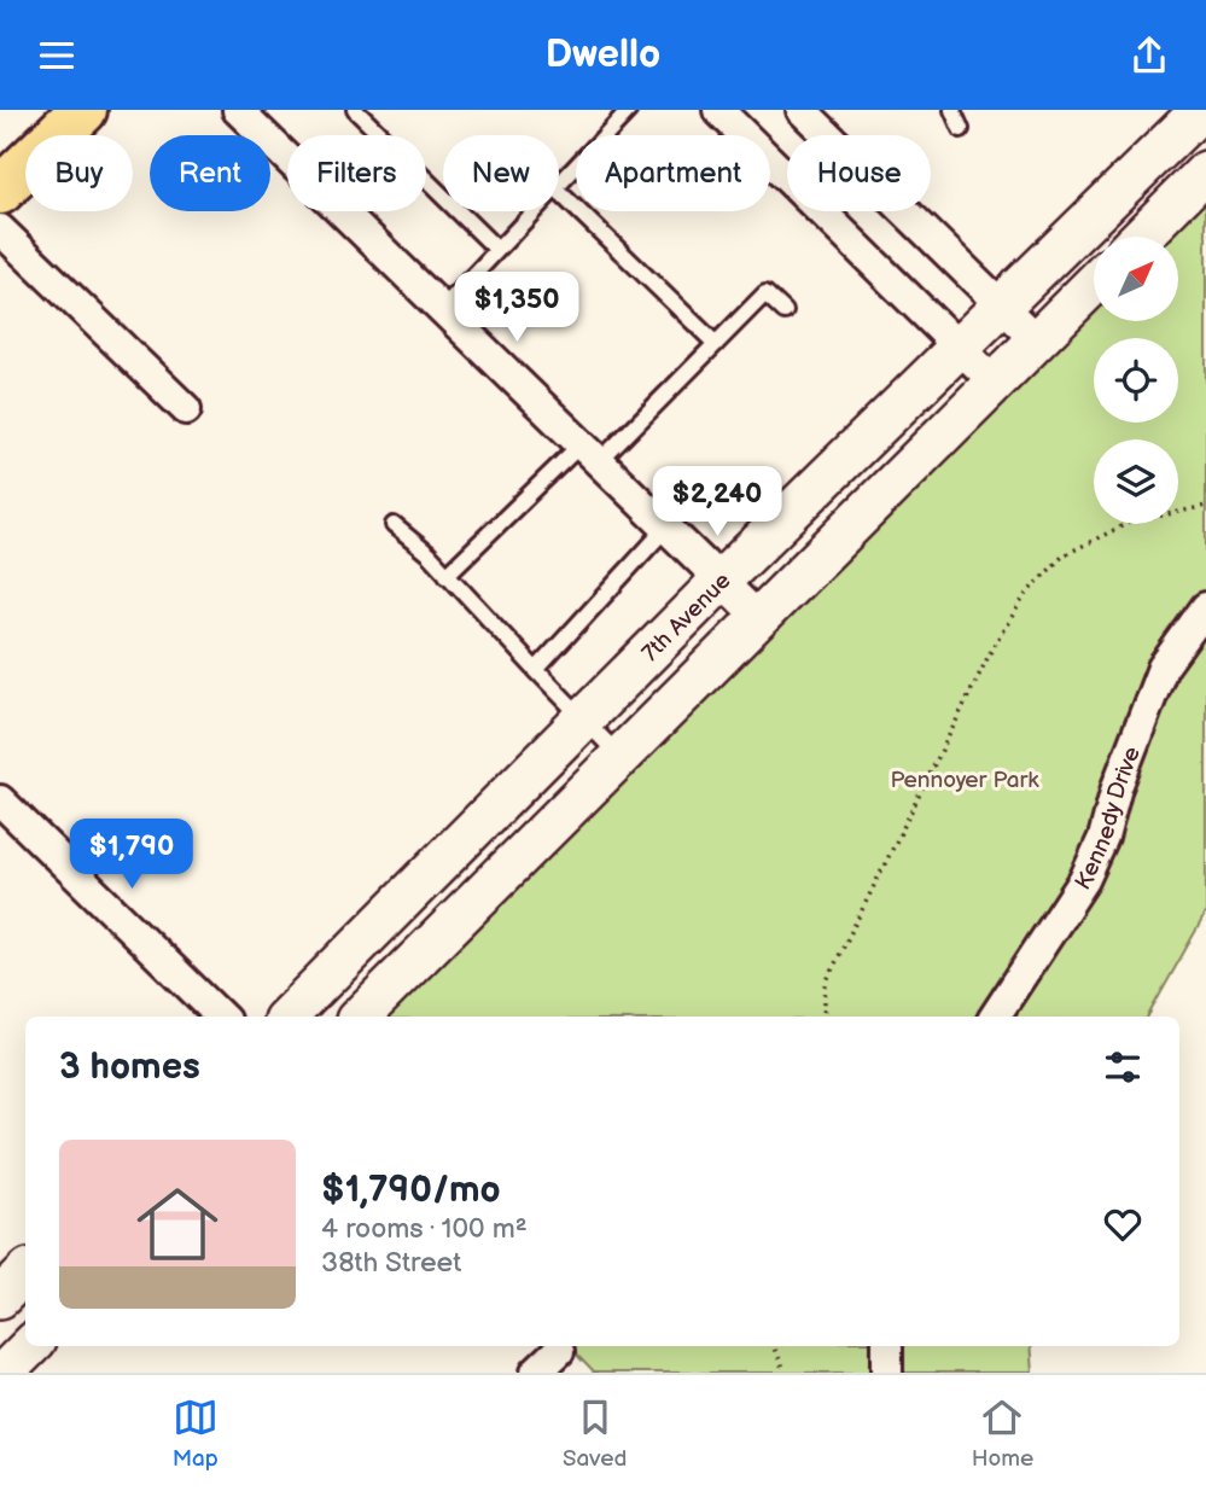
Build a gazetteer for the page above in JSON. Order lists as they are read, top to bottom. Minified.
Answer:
{"streets":{"street":["7th Avenue","Kennedy Drive"]},"parks":["Pennoyer Park"],"north":"top right","page":{"header":"Dwello","chip":["Buy","Rent","Filters","New","Apartment","House"],"price":["$1,350","$2,240","$1,790"],"heading":"3 homes","list":[{"name":"$1,790/mo","note":"4 rooms · 100 m² · 38th Street"}],"tabs":["Map","Saved","Home"]}}
